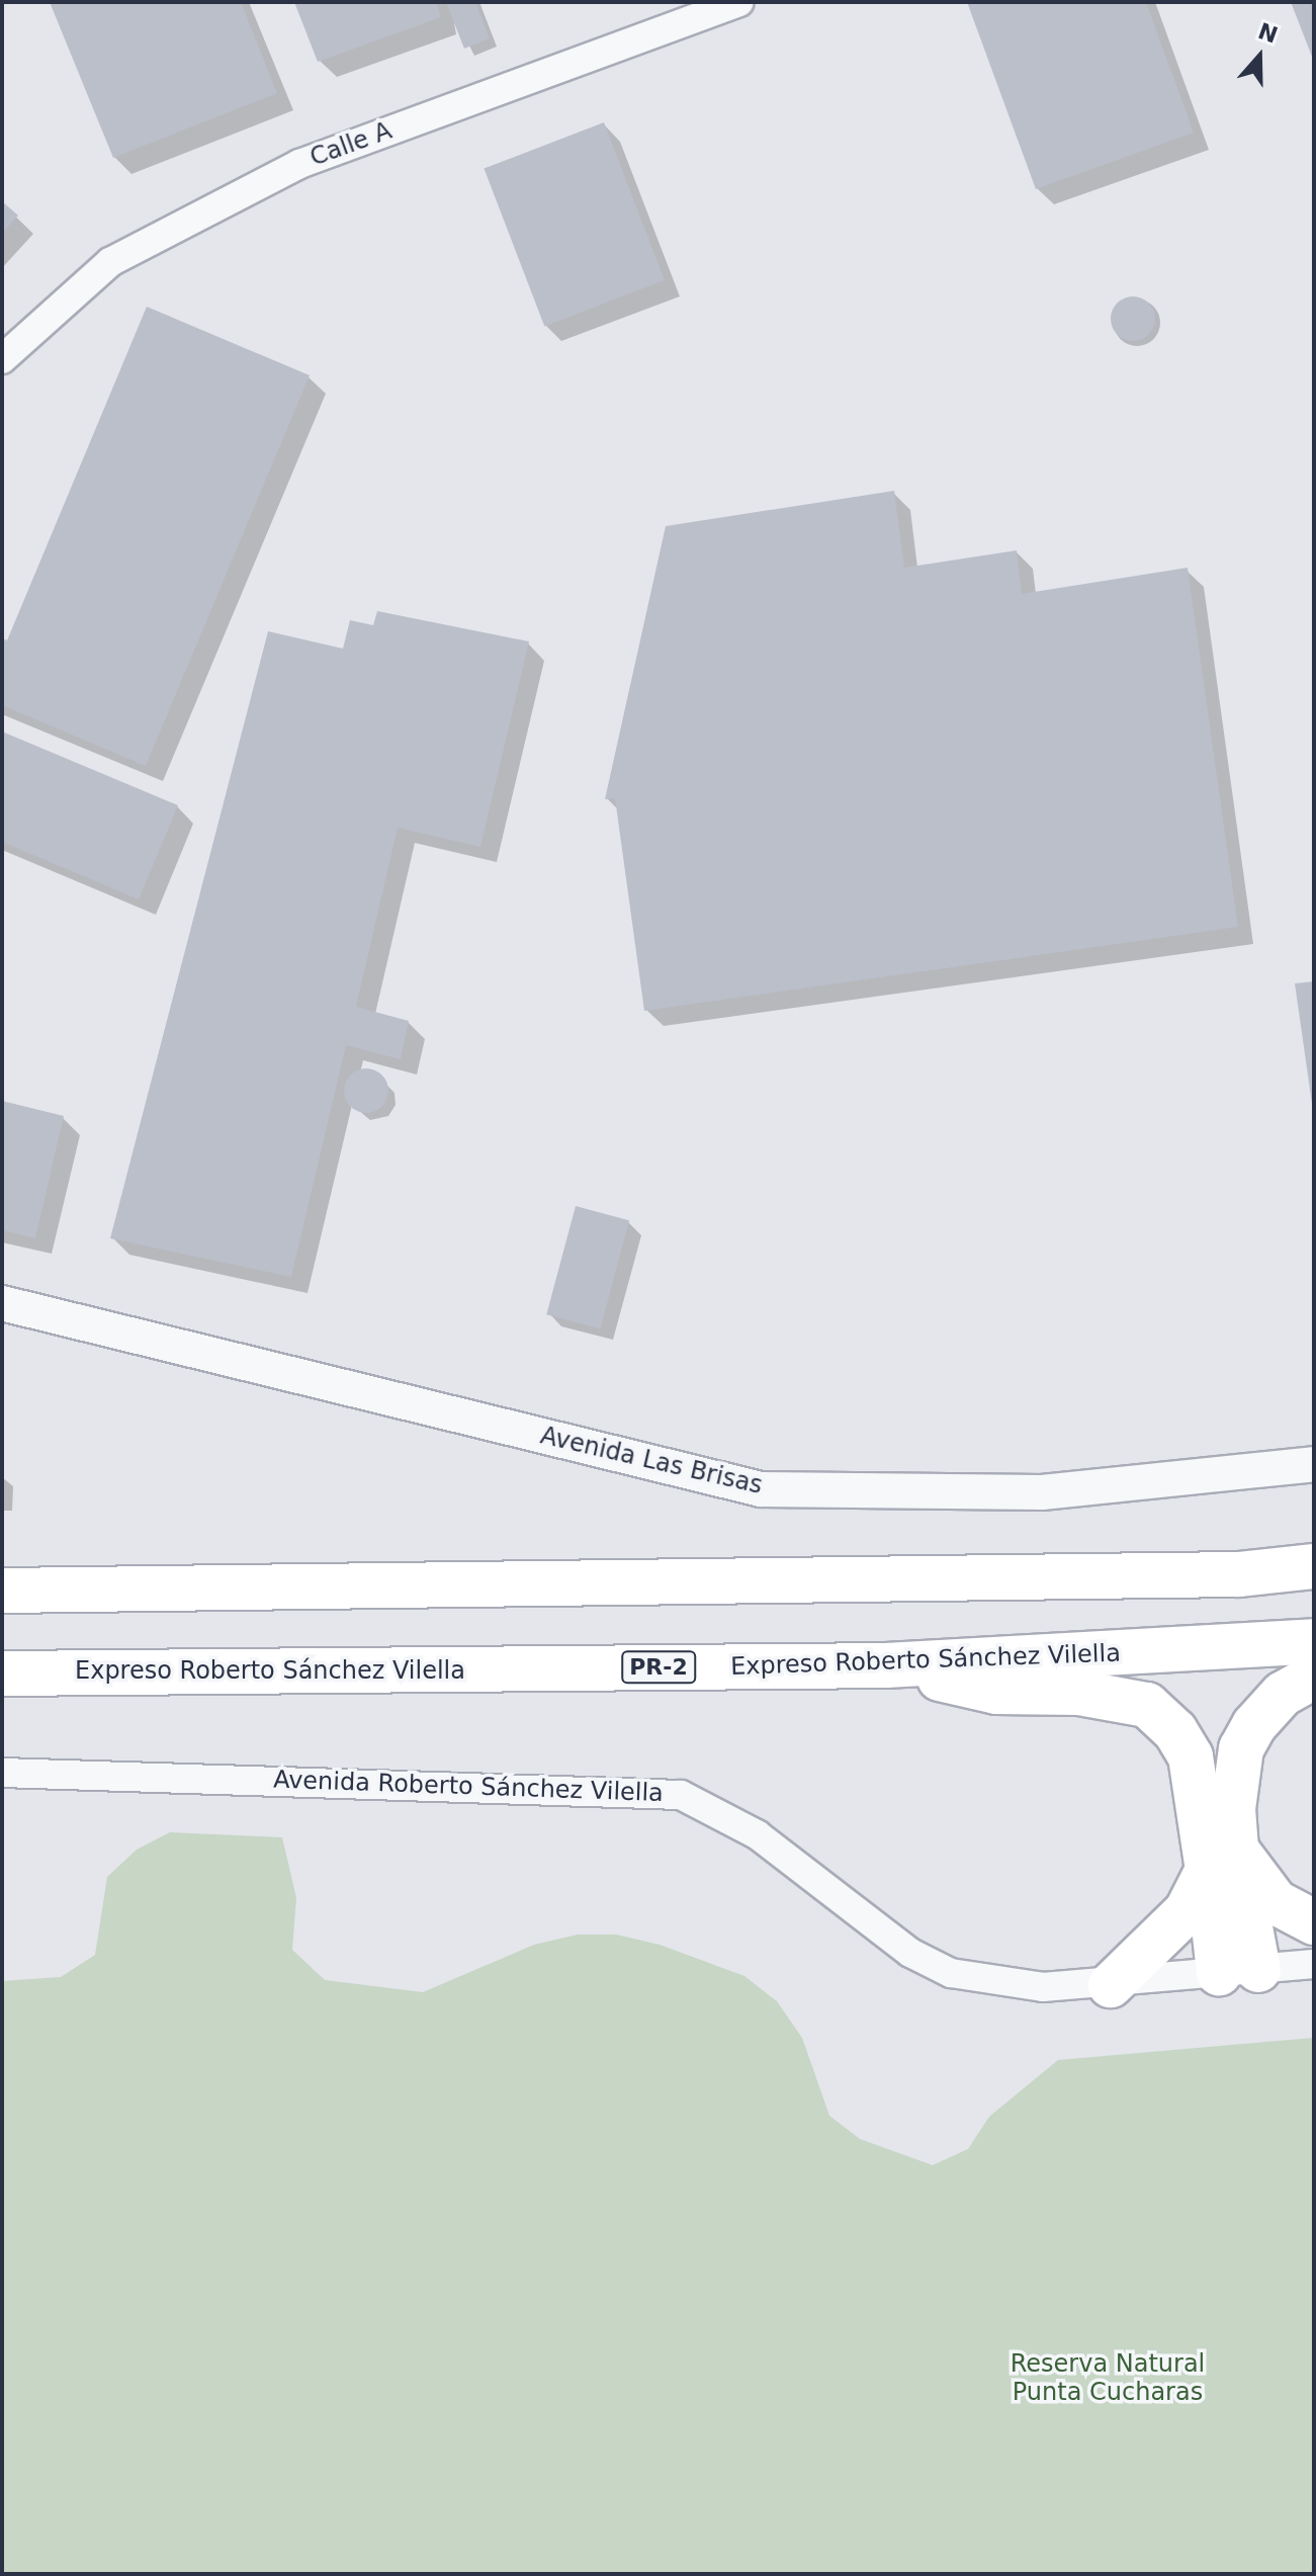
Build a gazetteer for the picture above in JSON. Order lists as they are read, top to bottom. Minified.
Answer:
{"streets":{"highway":["Expreso Roberto Sánchez Vilella","PR-2"],"street":["Calle A","Avenida Las Brisas","Avenida Roberto Sánchez Vilella"]},"parks":["Reserva Natural Punta Cucharas"],"north":"top"}
